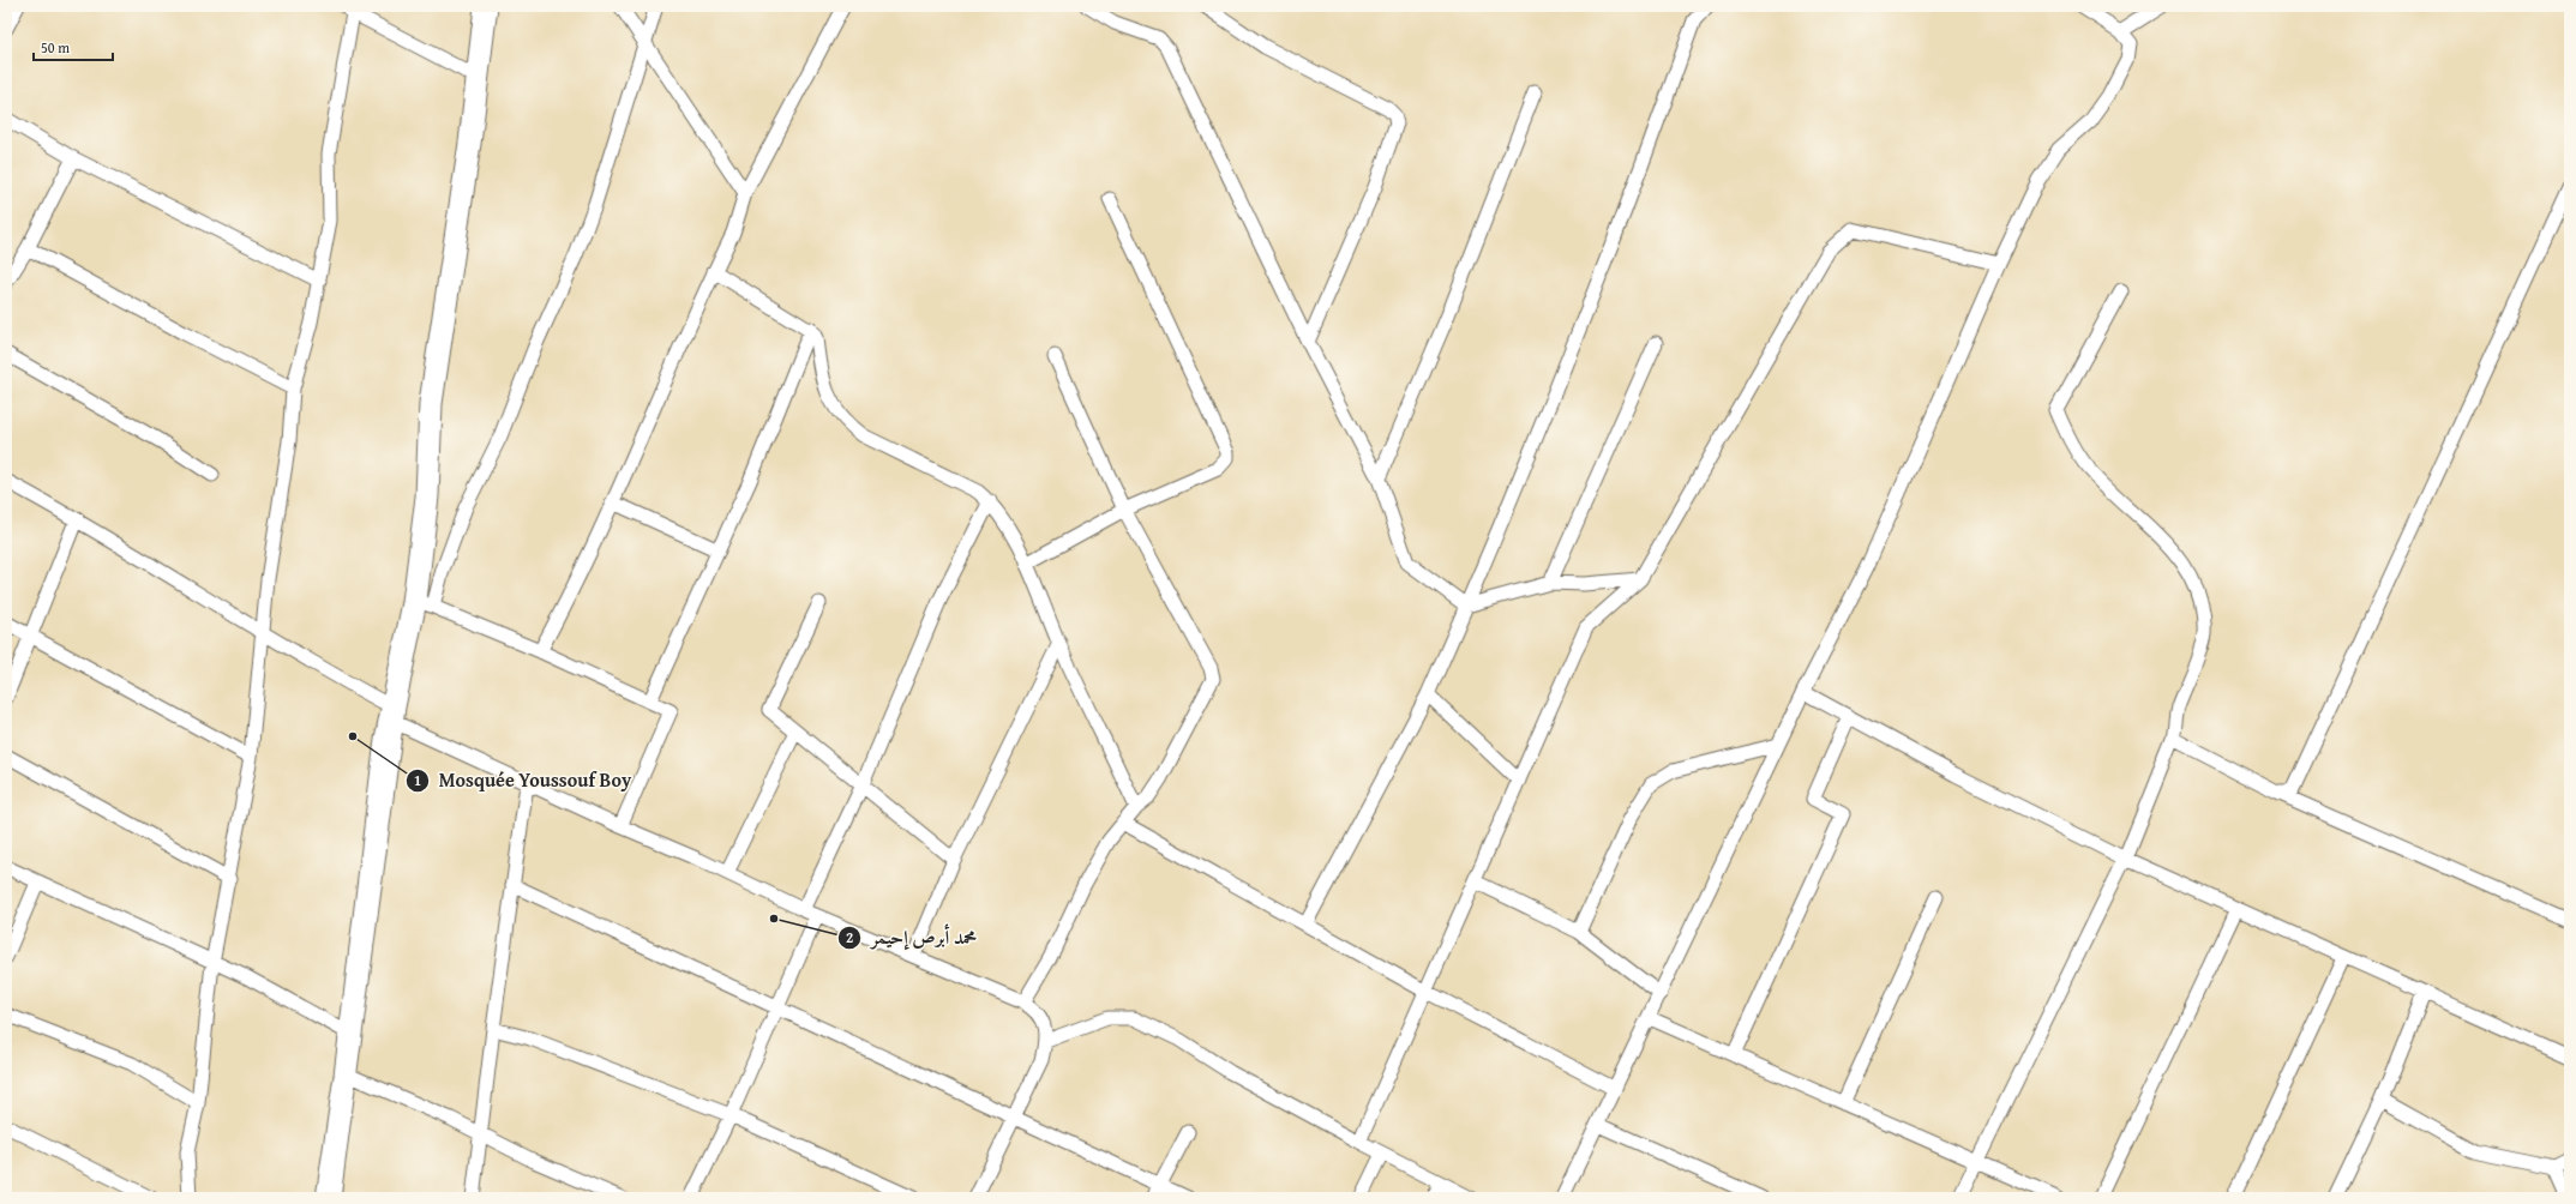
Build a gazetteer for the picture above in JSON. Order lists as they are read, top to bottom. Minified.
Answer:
{"places":["Mosquée Youssouf Boy","محمد أبرص إحيمر"],"scale_bar":"50 m"}
